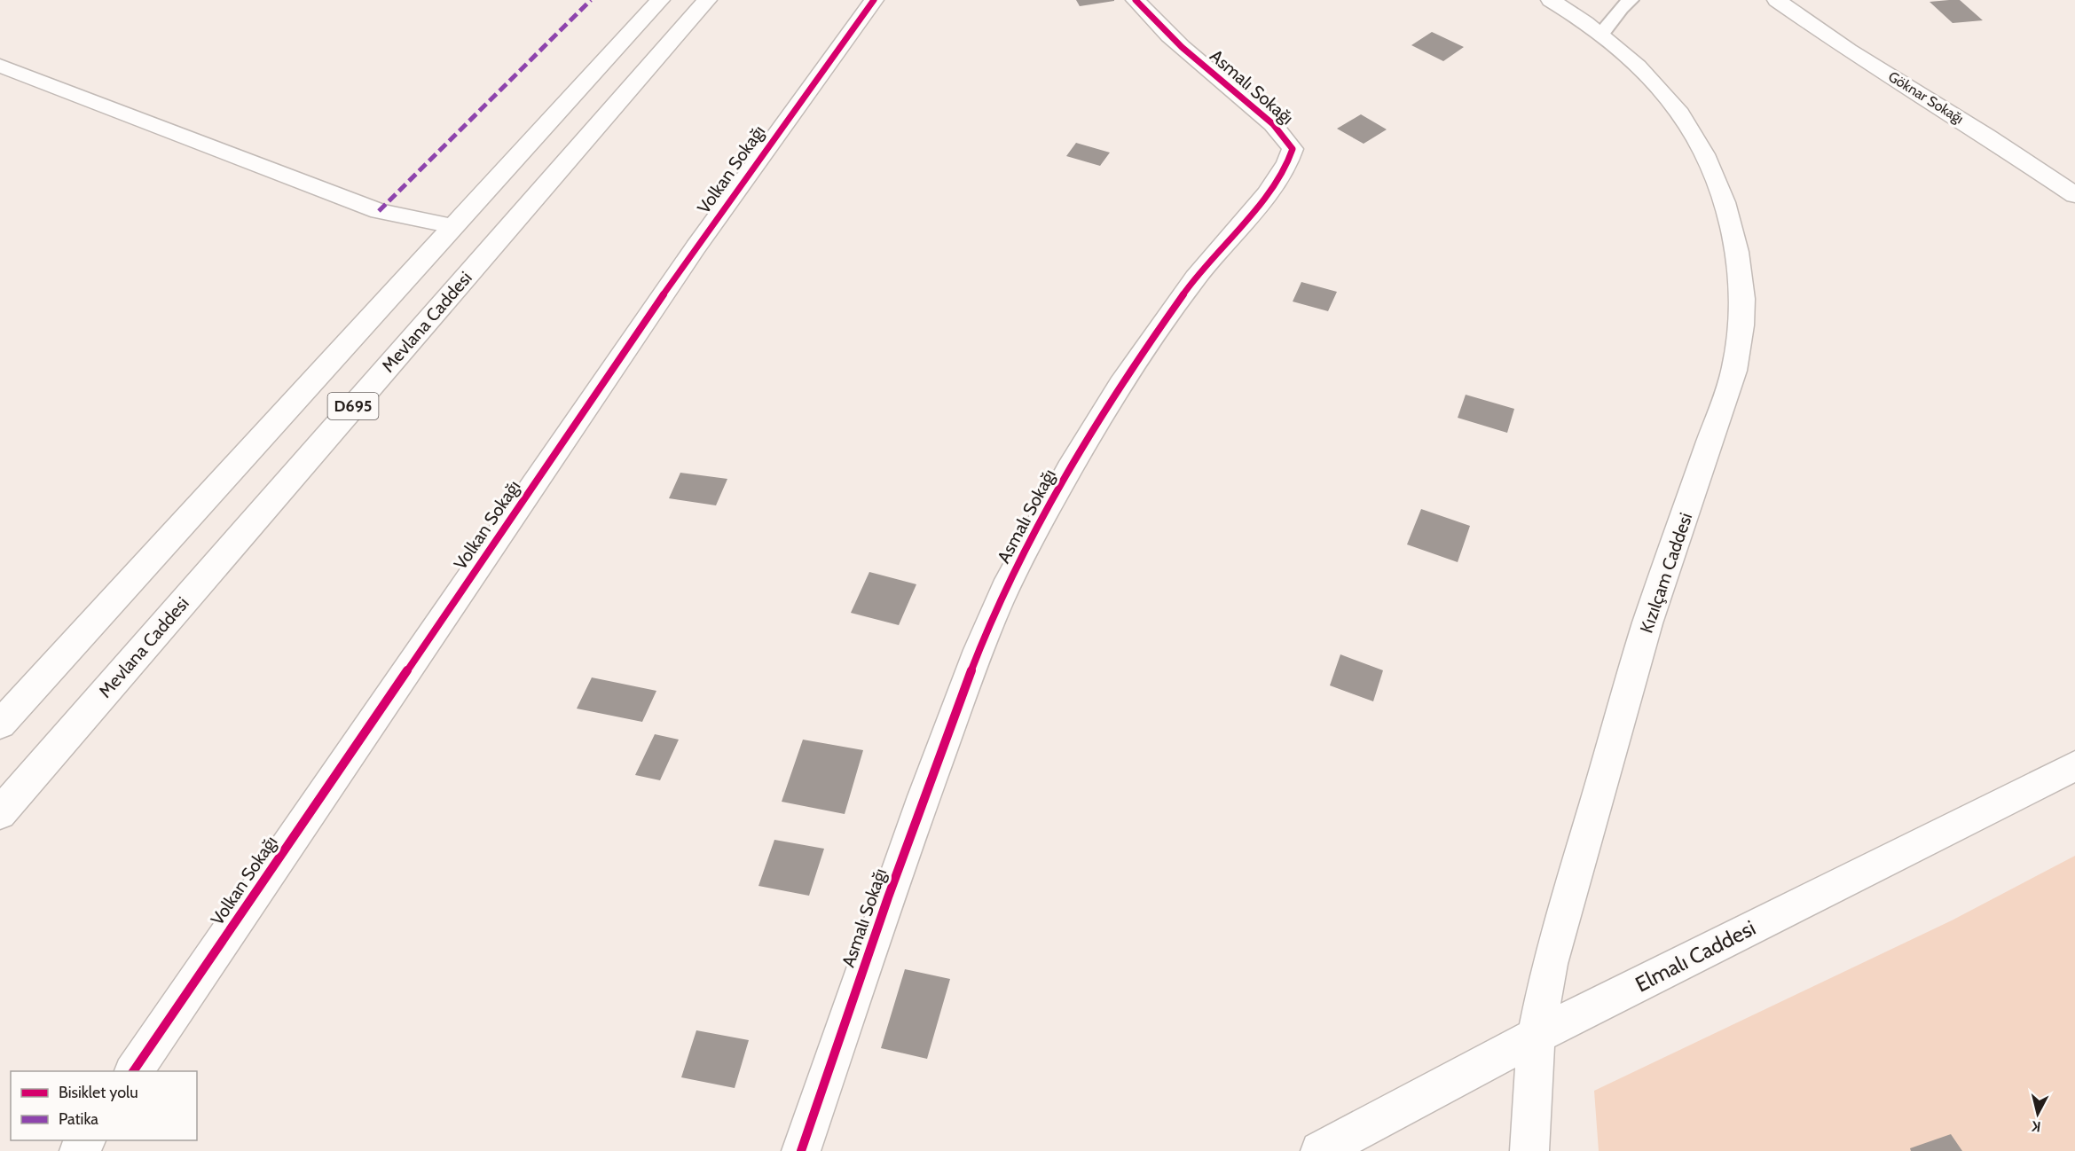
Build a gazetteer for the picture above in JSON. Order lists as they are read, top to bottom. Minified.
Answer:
{"streets":{"street":["Asmalı Sokağı","Göknar Sokağı","Volkan Sokağı","Mevlana Caddesi","D695","Kızılçam Caddesi","Elmalı Caddesi"]},"crossings":[["Kızılçam Caddesi","Elmalı Caddesi"]],"legend":["Bisiklet yolu","Patika"],"north":"bottom"}
